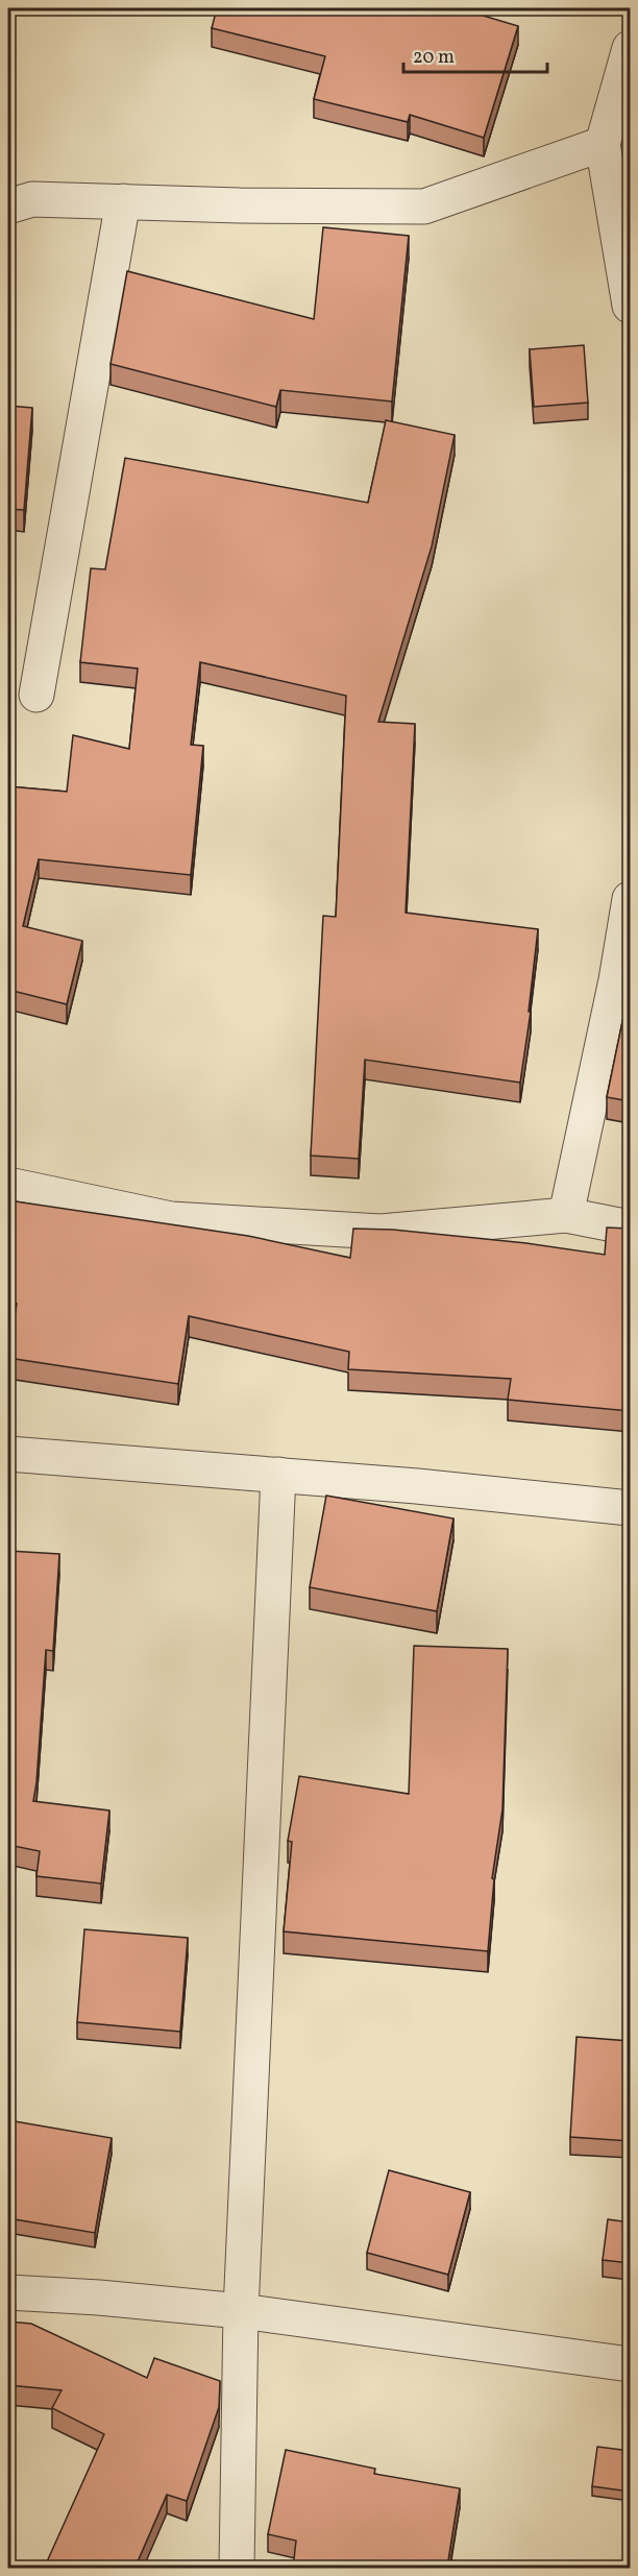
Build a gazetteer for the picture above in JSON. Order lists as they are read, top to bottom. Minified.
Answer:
{"scale_bar":"20 m"}
